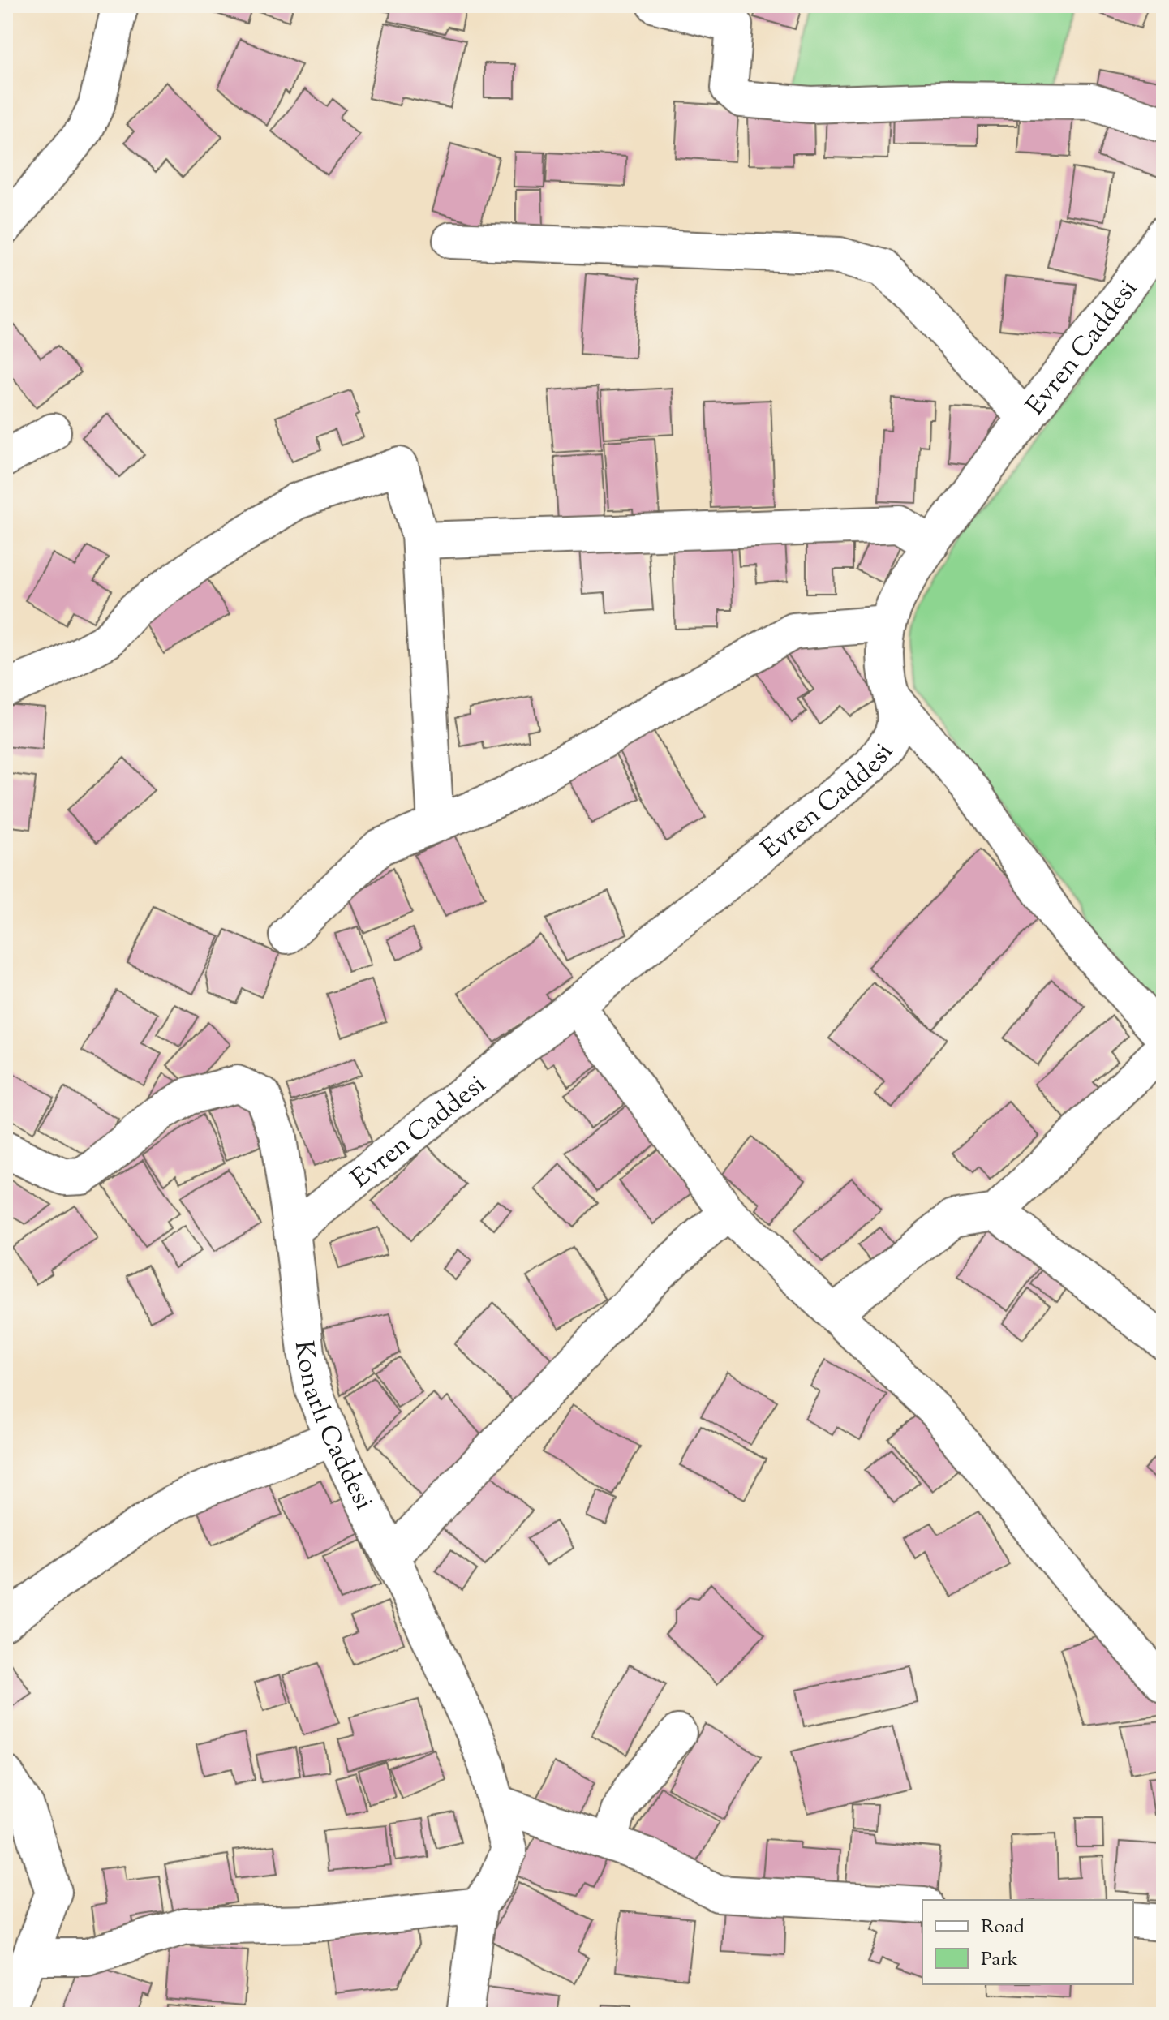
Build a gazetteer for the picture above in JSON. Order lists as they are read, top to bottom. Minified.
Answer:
{"streets":{"street":["Evren Caddesi","Konarlı Caddesi"]},"crossings":[["Evren Caddesi","Konarlı Caddesi"]],"legend":["Road","Park"]}
